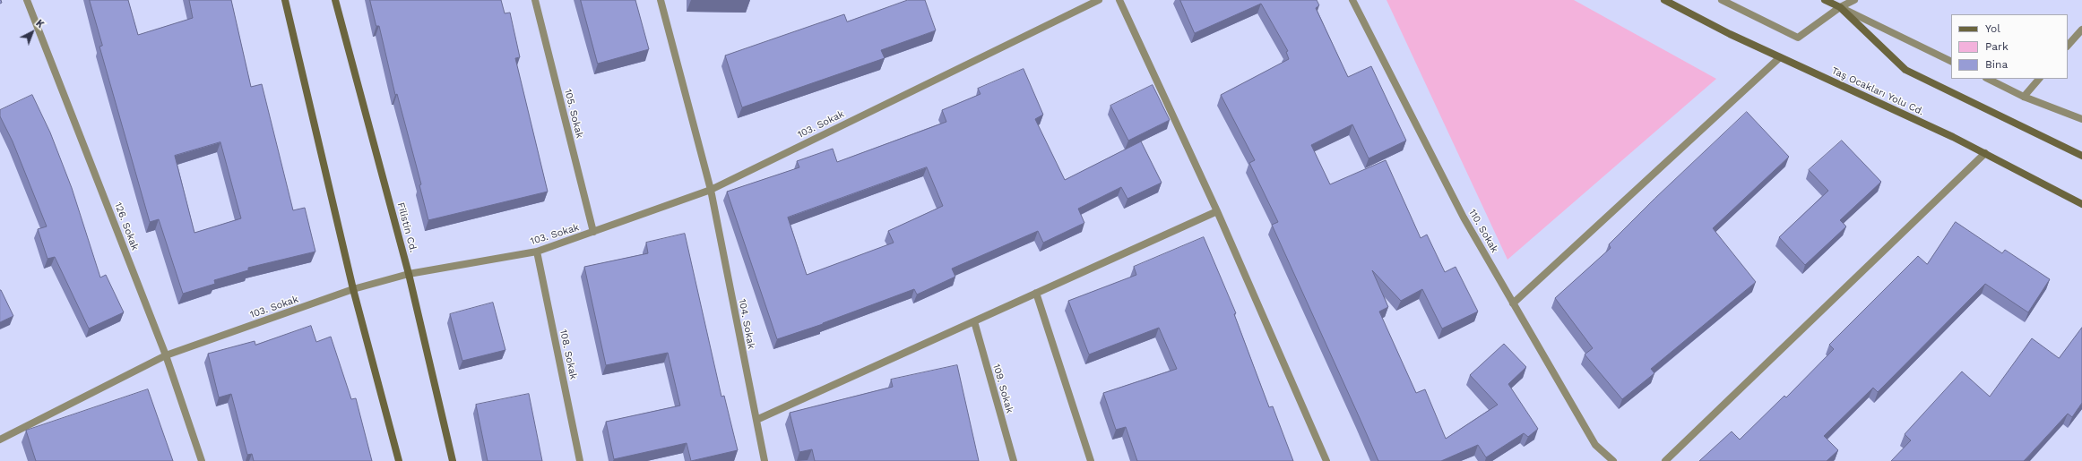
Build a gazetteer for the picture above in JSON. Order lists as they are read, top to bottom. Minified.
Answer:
{"streets":{"main road":["Taş Ocakları Yolu Cd.","Filistin Cd."],"street":["105. Sokak","103. Sokak","126. Sokak","110. Sokak","104. Sokak","108. Sokak","109. Sokak"]},"crossings":[["105. Sokak","103. Sokak"],["103. Sokak","126. Sokak"],["103. Sokak","Filistin Cd."],["103. Sokak","104. Sokak"],["103. Sokak","108. Sokak"]],"legend":["Yol","Park","Bina"],"north":"top right"}
